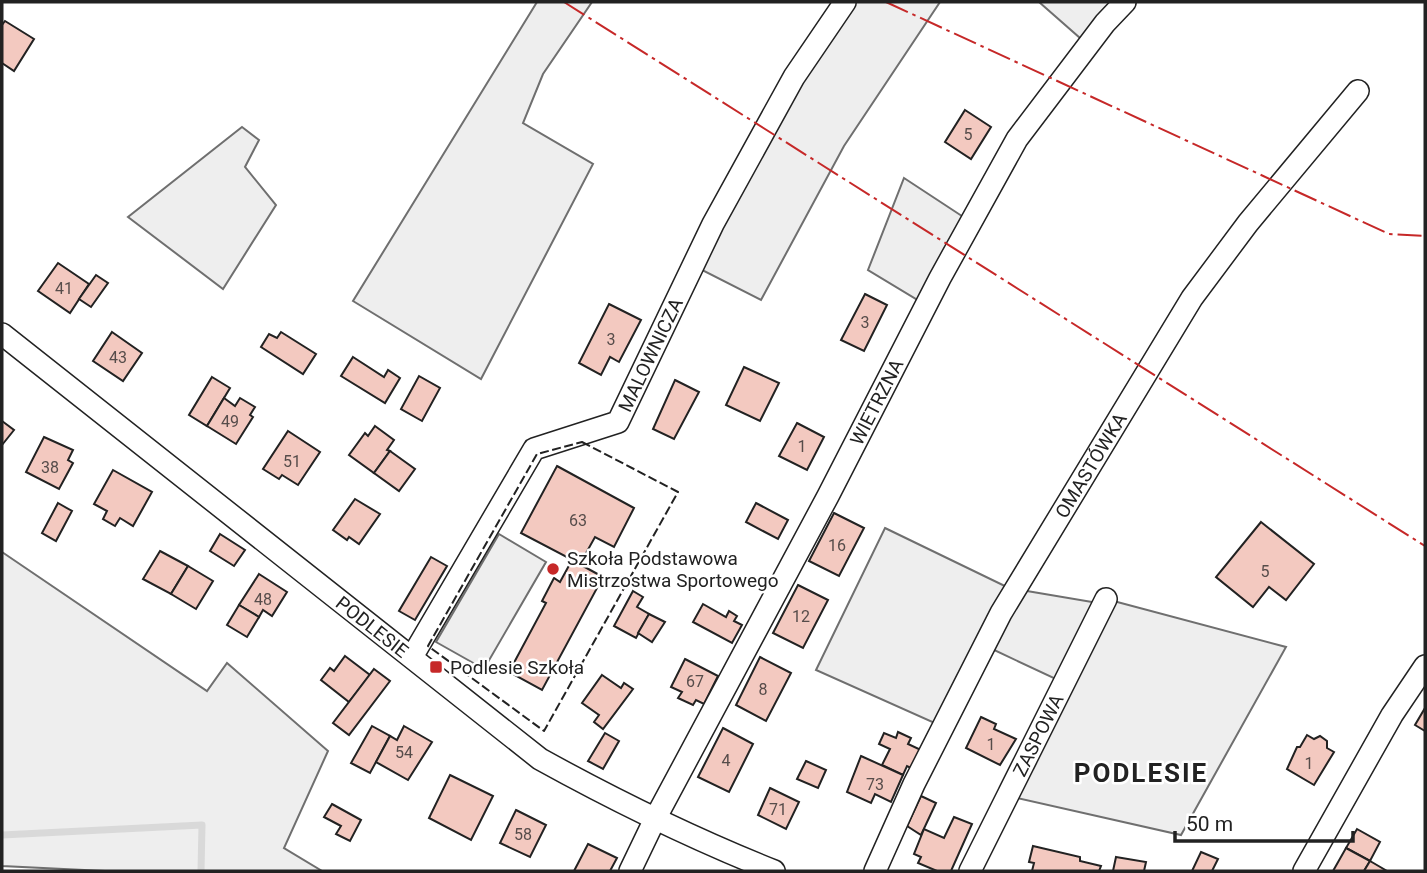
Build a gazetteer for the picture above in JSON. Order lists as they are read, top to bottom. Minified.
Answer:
{"streets":{"street":["MALOWNICZA","WIETRZNA","OMASTÓWKA","PODLESIE","ZASPOWA"]},"crossings":[["MALOWNICZA","PODLESIE"],["WIETRZNA","PODLESIE"]],"districts":["PODLESIE"],"places":{"other":["Szkoła Podstawowa Mistrzostwa Sportowego"],"transit":["Podlesie Szkoła"]},"house_numbers":["5","41","3","3","43","49","1","51","38","63","16","5","48","12","67","8","1","54","4","1","73","71","58"],"scale_bar":"50 m"}
